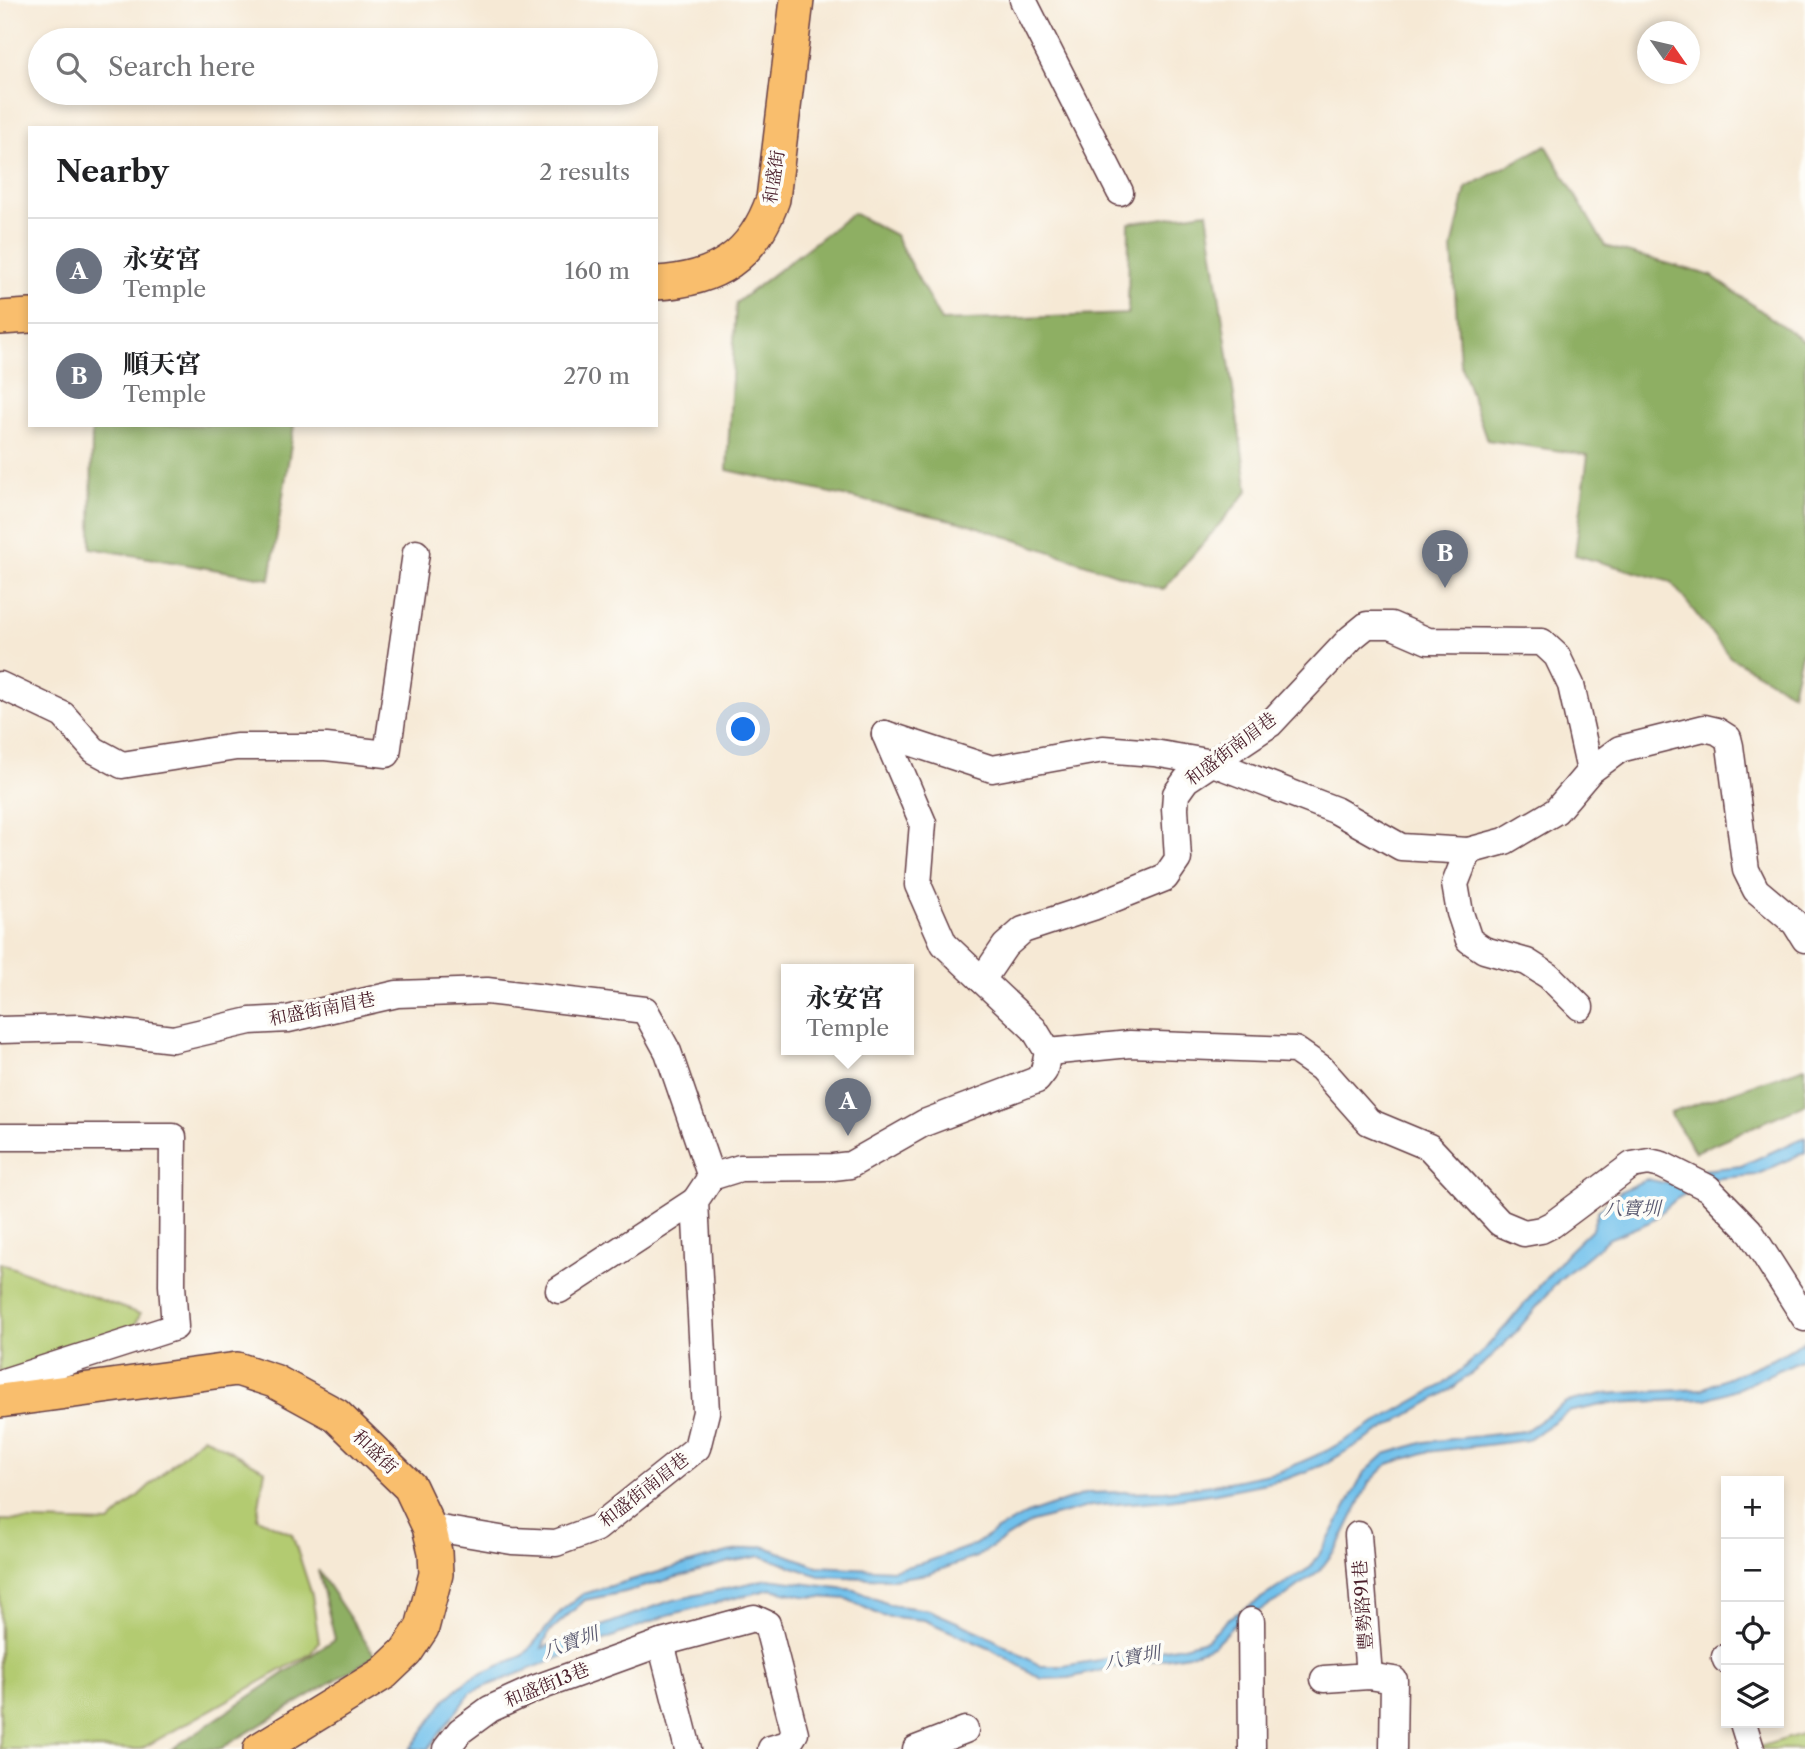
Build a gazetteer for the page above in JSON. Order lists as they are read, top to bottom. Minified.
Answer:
{"streets":{"main road":["和盛街"],"street":["和盛街南眉巷","豐勢路91巷","和盛街13巷"]},"crossings":[["和盛街","和盛街南眉巷"]],"water":["八寶圳"],"north":"bottom right","page":{"search":"Search here","heading":["Nearby","2 results"],"list":[{"mark":"A","name":"永安宮","note":"Temple","value":"160 m"},{"mark":"B","name":"順天宮","note":"Temple","value":"270 m"}],"pins":["B","A"],"popup":["永安宮","Temple"],"map_buttons":["+","−"]}}
